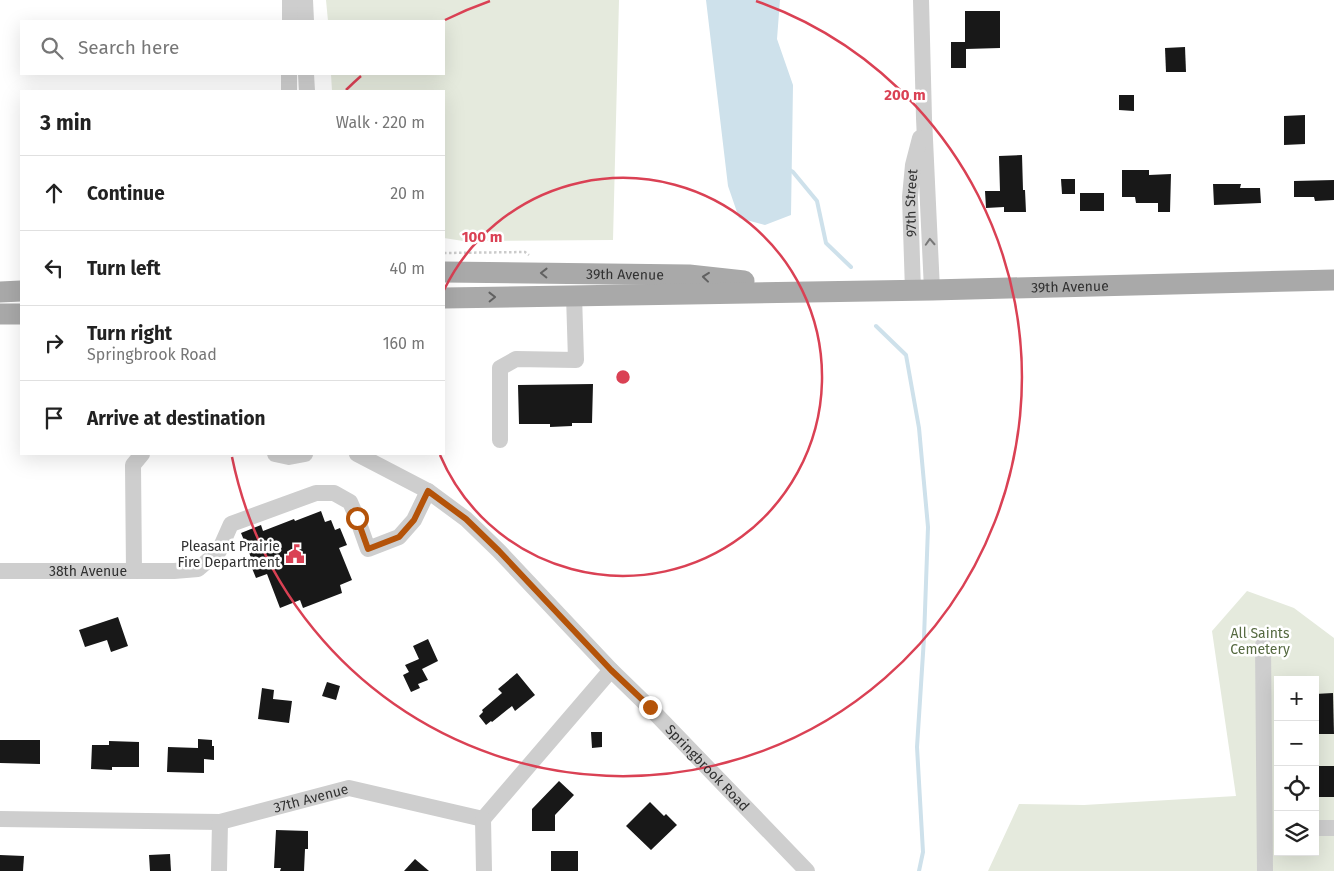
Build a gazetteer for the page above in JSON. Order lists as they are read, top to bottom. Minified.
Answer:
{"streets":{"main road":["39th Avenue"],"street":["97th Street","38th Avenue","Springbrook Road","37th Avenue"]},"crossings":[["97th Street","39th Avenue"],["38th Avenue","Springbrook Road"]],"parks":["All Saints Cemetery"],"places":{"public building":["Pleasant Prairie Fire Department"]},"page":{"search":"Search here","heading":["3 min","Walk · 220 m"],"list":[["Continue","20 m"],["Turn left","40 m"],["Turn right","Springbrook Road","160 m"],"Arrive at destination"],"map_buttons":["+","−"]},"rings":["200 m","100 m"]}
